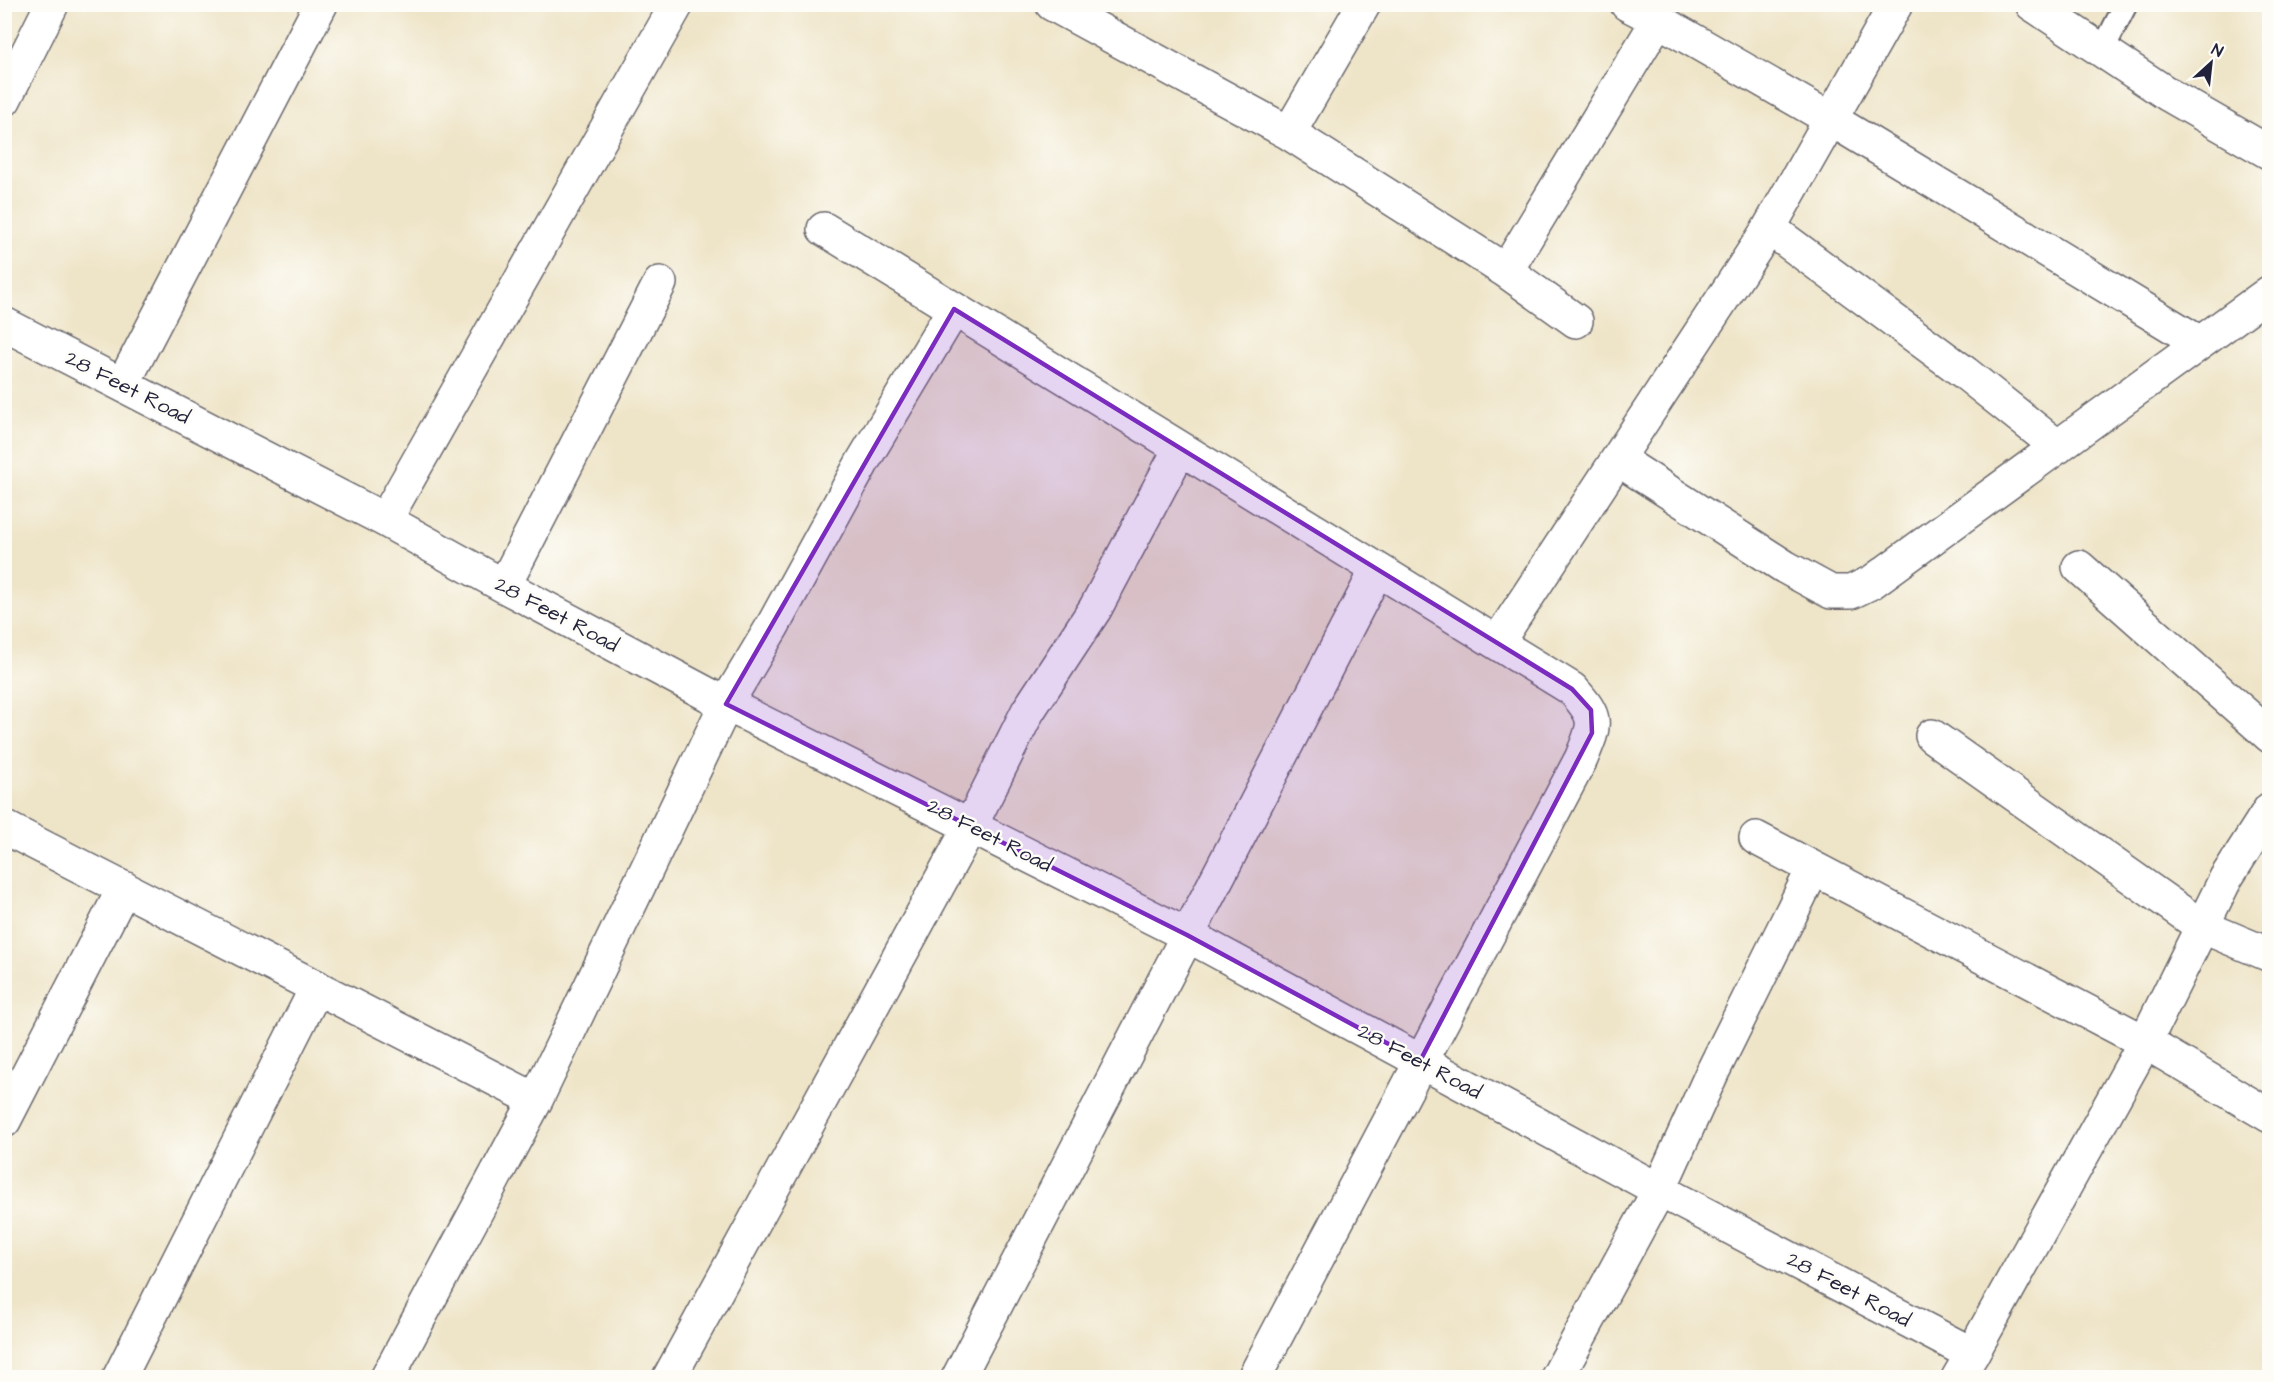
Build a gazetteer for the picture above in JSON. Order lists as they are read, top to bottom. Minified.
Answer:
{"streets":{"street":["28 Feet Road"]},"north":"top right"}
